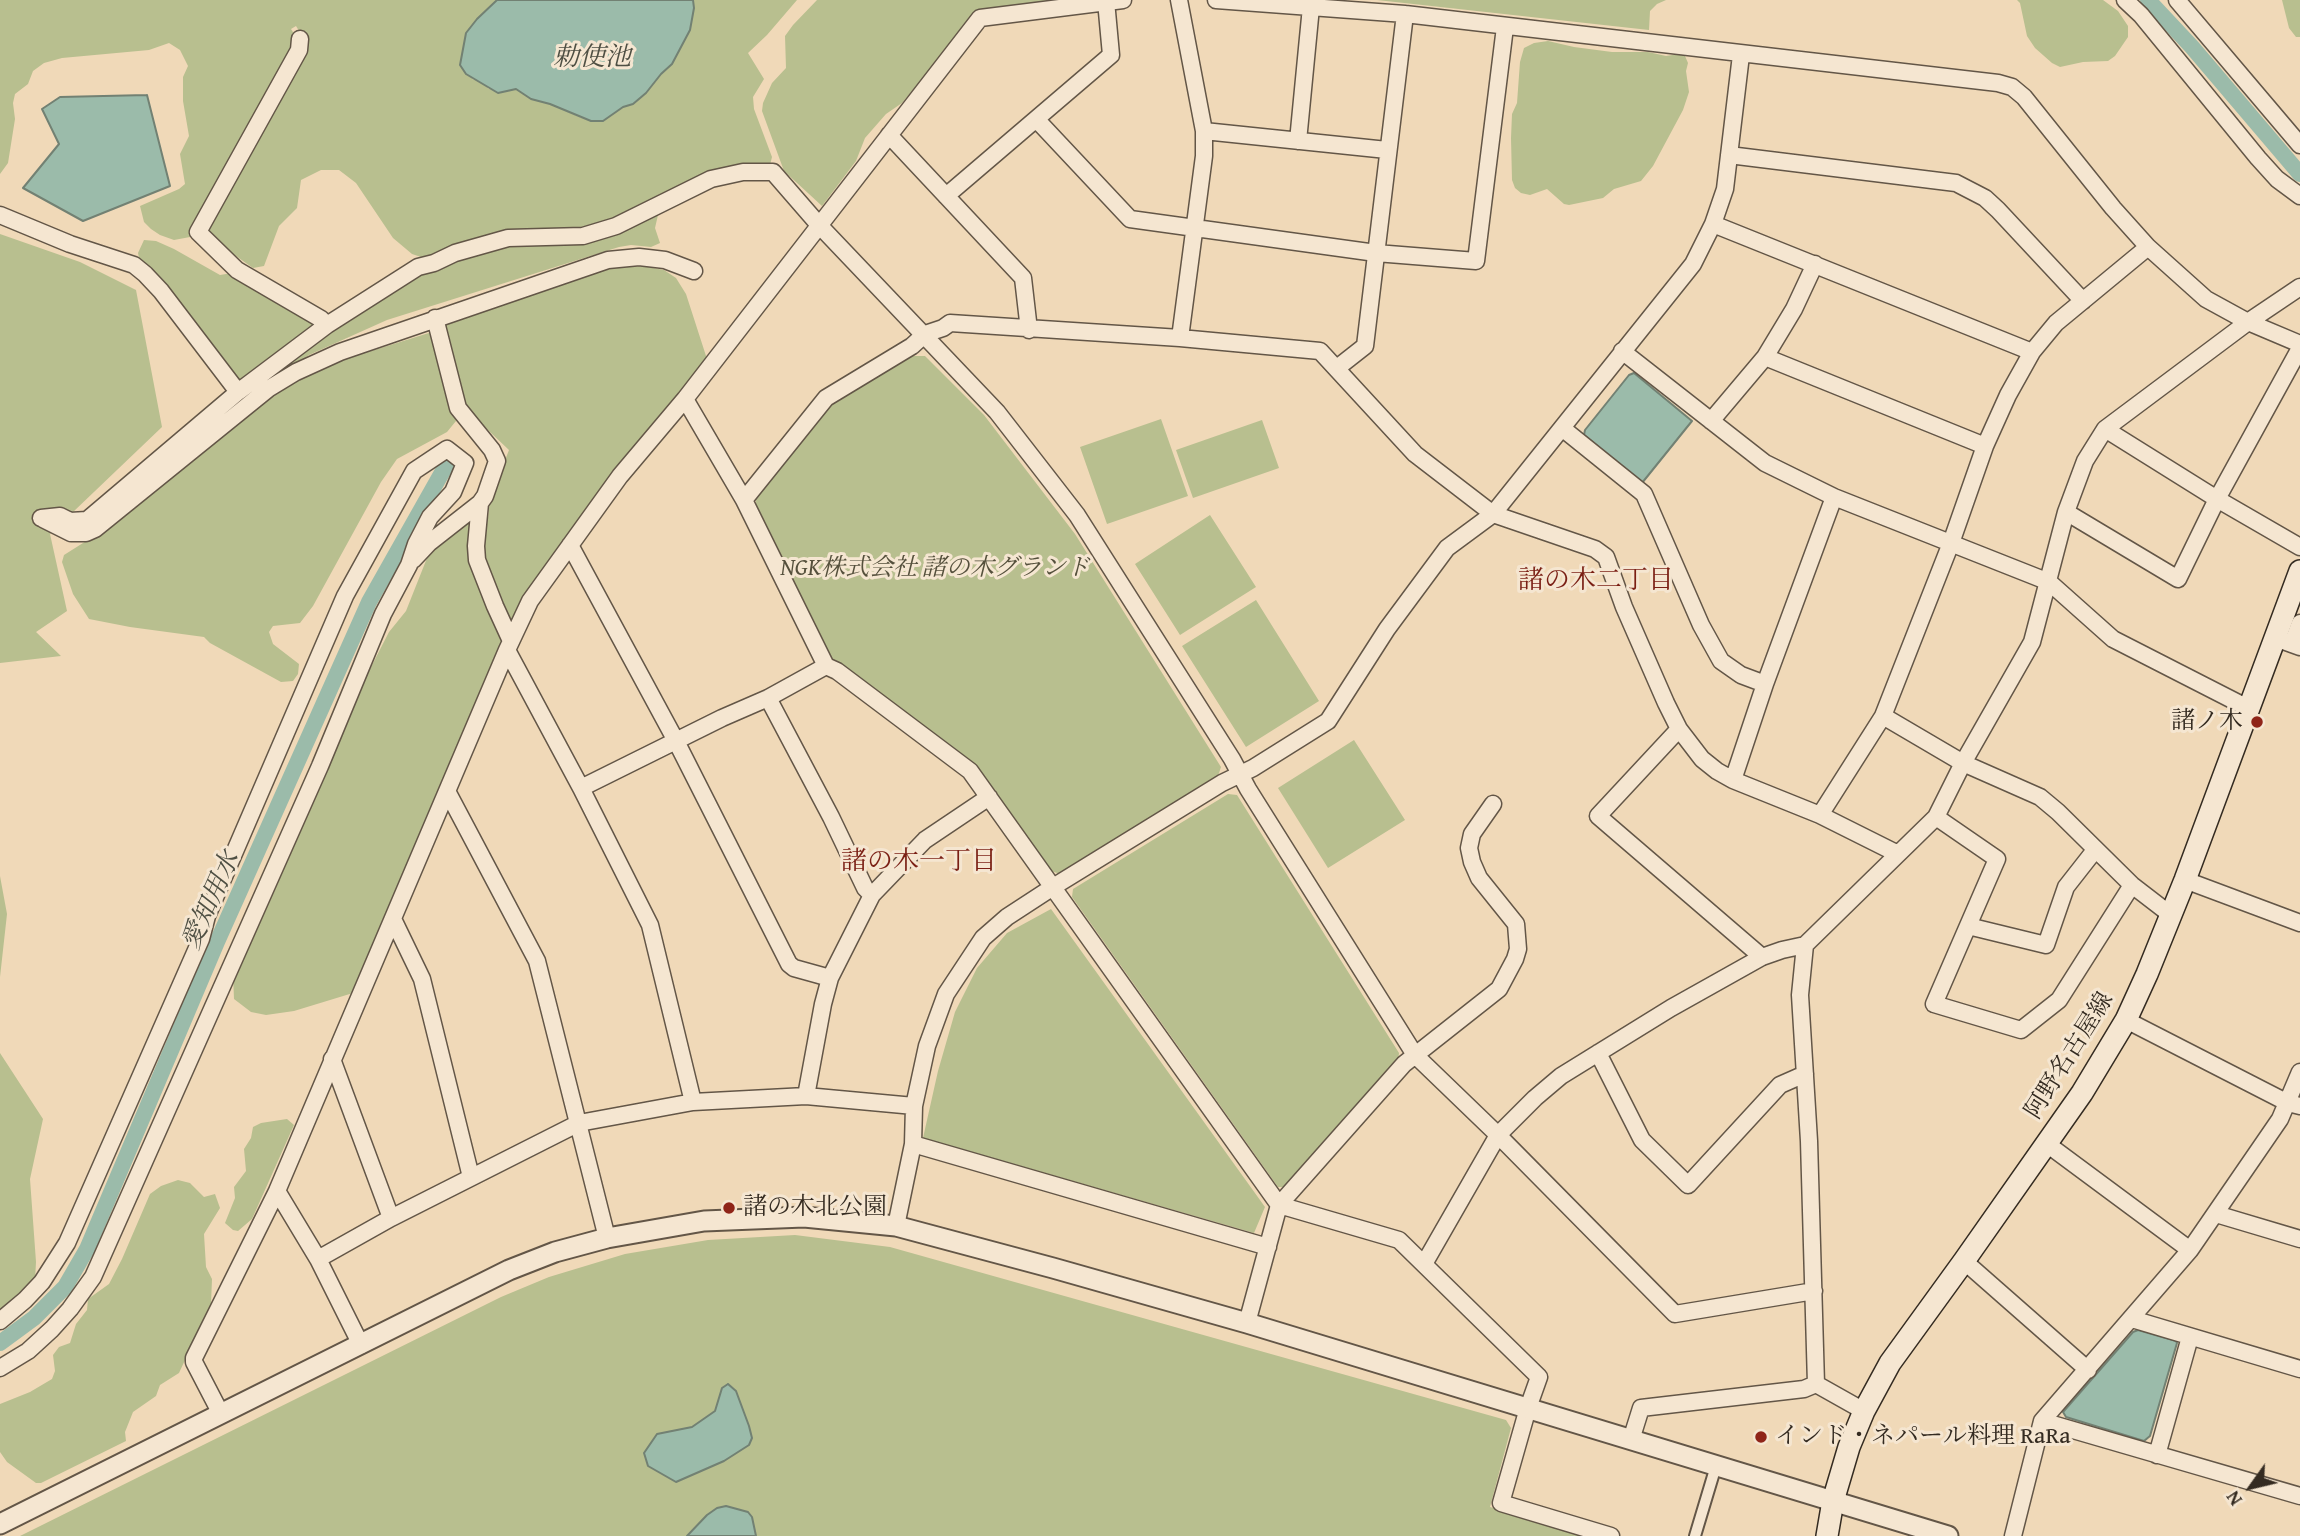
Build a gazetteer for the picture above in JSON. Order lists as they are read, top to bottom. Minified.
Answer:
{"streets":{"main road":["阿野名古屋線"]},"districts":["諸の木二丁目","諸の木一丁目"],"water":["勅使池","愛知用水"],"parks":["NGK株式会社 諸の木グランド"],"places":["諸ノ木","諸の木北公園","インド・ネパール料理 RaRa"],"north":"bottom left"}
